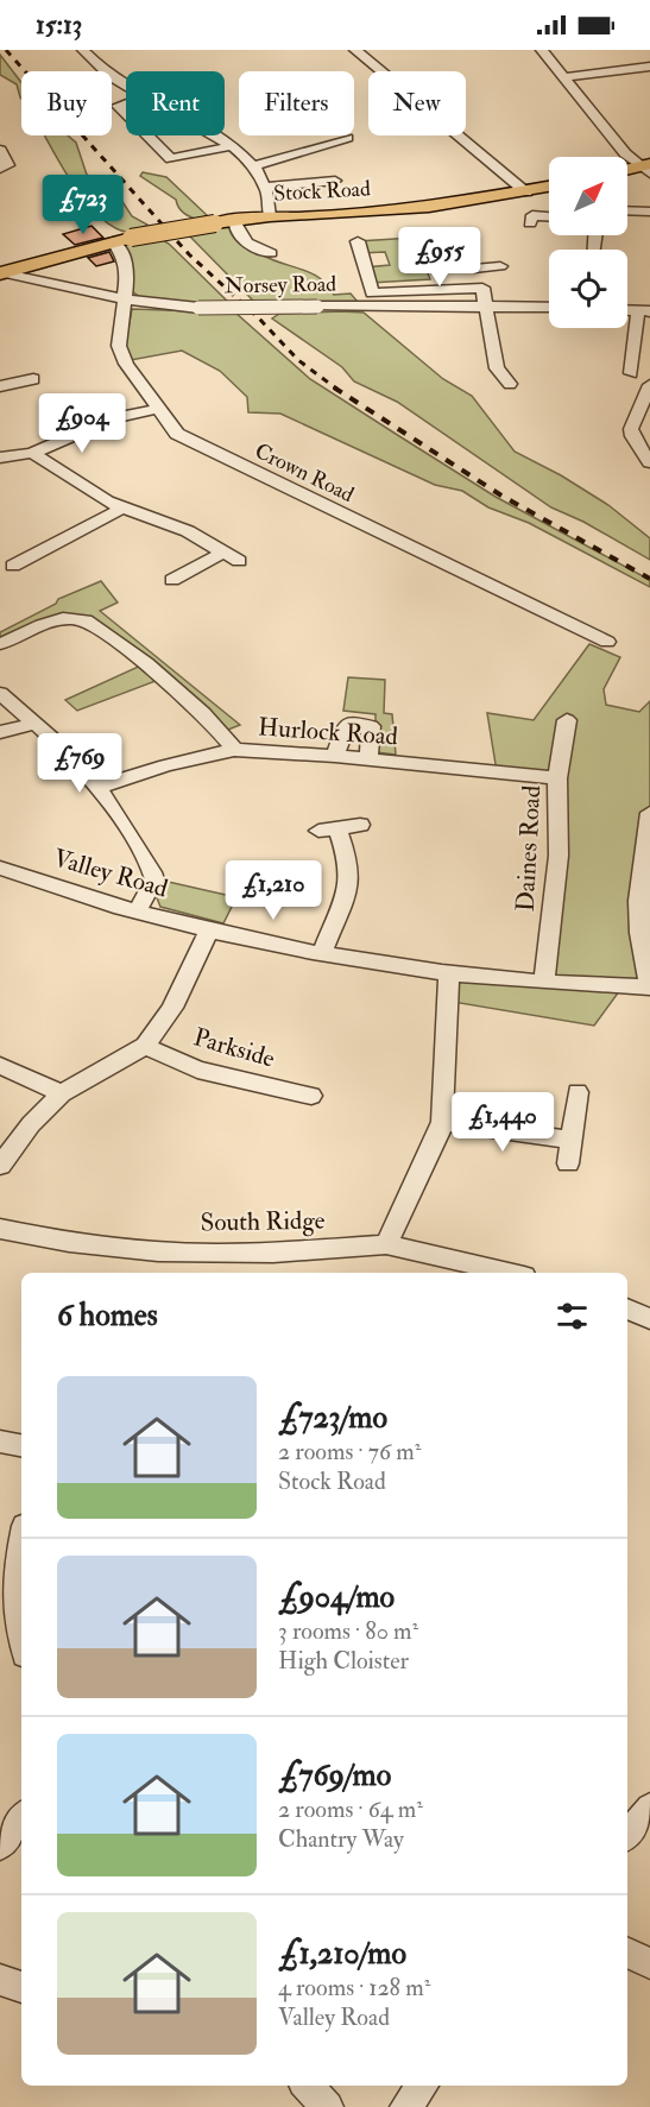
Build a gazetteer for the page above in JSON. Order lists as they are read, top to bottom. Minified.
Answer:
{"streets":{"main road":["Stock Road"],"street":["Norsey Road","Crown Road","Hurlock Road","Daines Road","Valley Road","Parkside","South Ridge"]},"crossings":[["Stock Road","Norsey Road"],["Stock Road","Crown Road"],["Norsey Road","Crown Road"],["Hurlock Road","Daines Road"],["Daines Road","Valley Road"]],"north":"top right","page":{"status":"15:13","chip":["Buy","Rent","Filters","New"],"price":["£723","£955","£904","£769","£1,210","£1,440"],"heading":"6 homes","list":[{"name":"£723/mo","note":"2 rooms · 76 m² · Stock Road"},{"name":"£904/mo","note":"3 rooms · 80 m² · High Cloister"},{"name":"£769/mo","note":"2 rooms · 64 m² · Chantry Way"},{"name":"£1,210/mo","note":"4 rooms · 128 m² · Valley Road"}]}}
